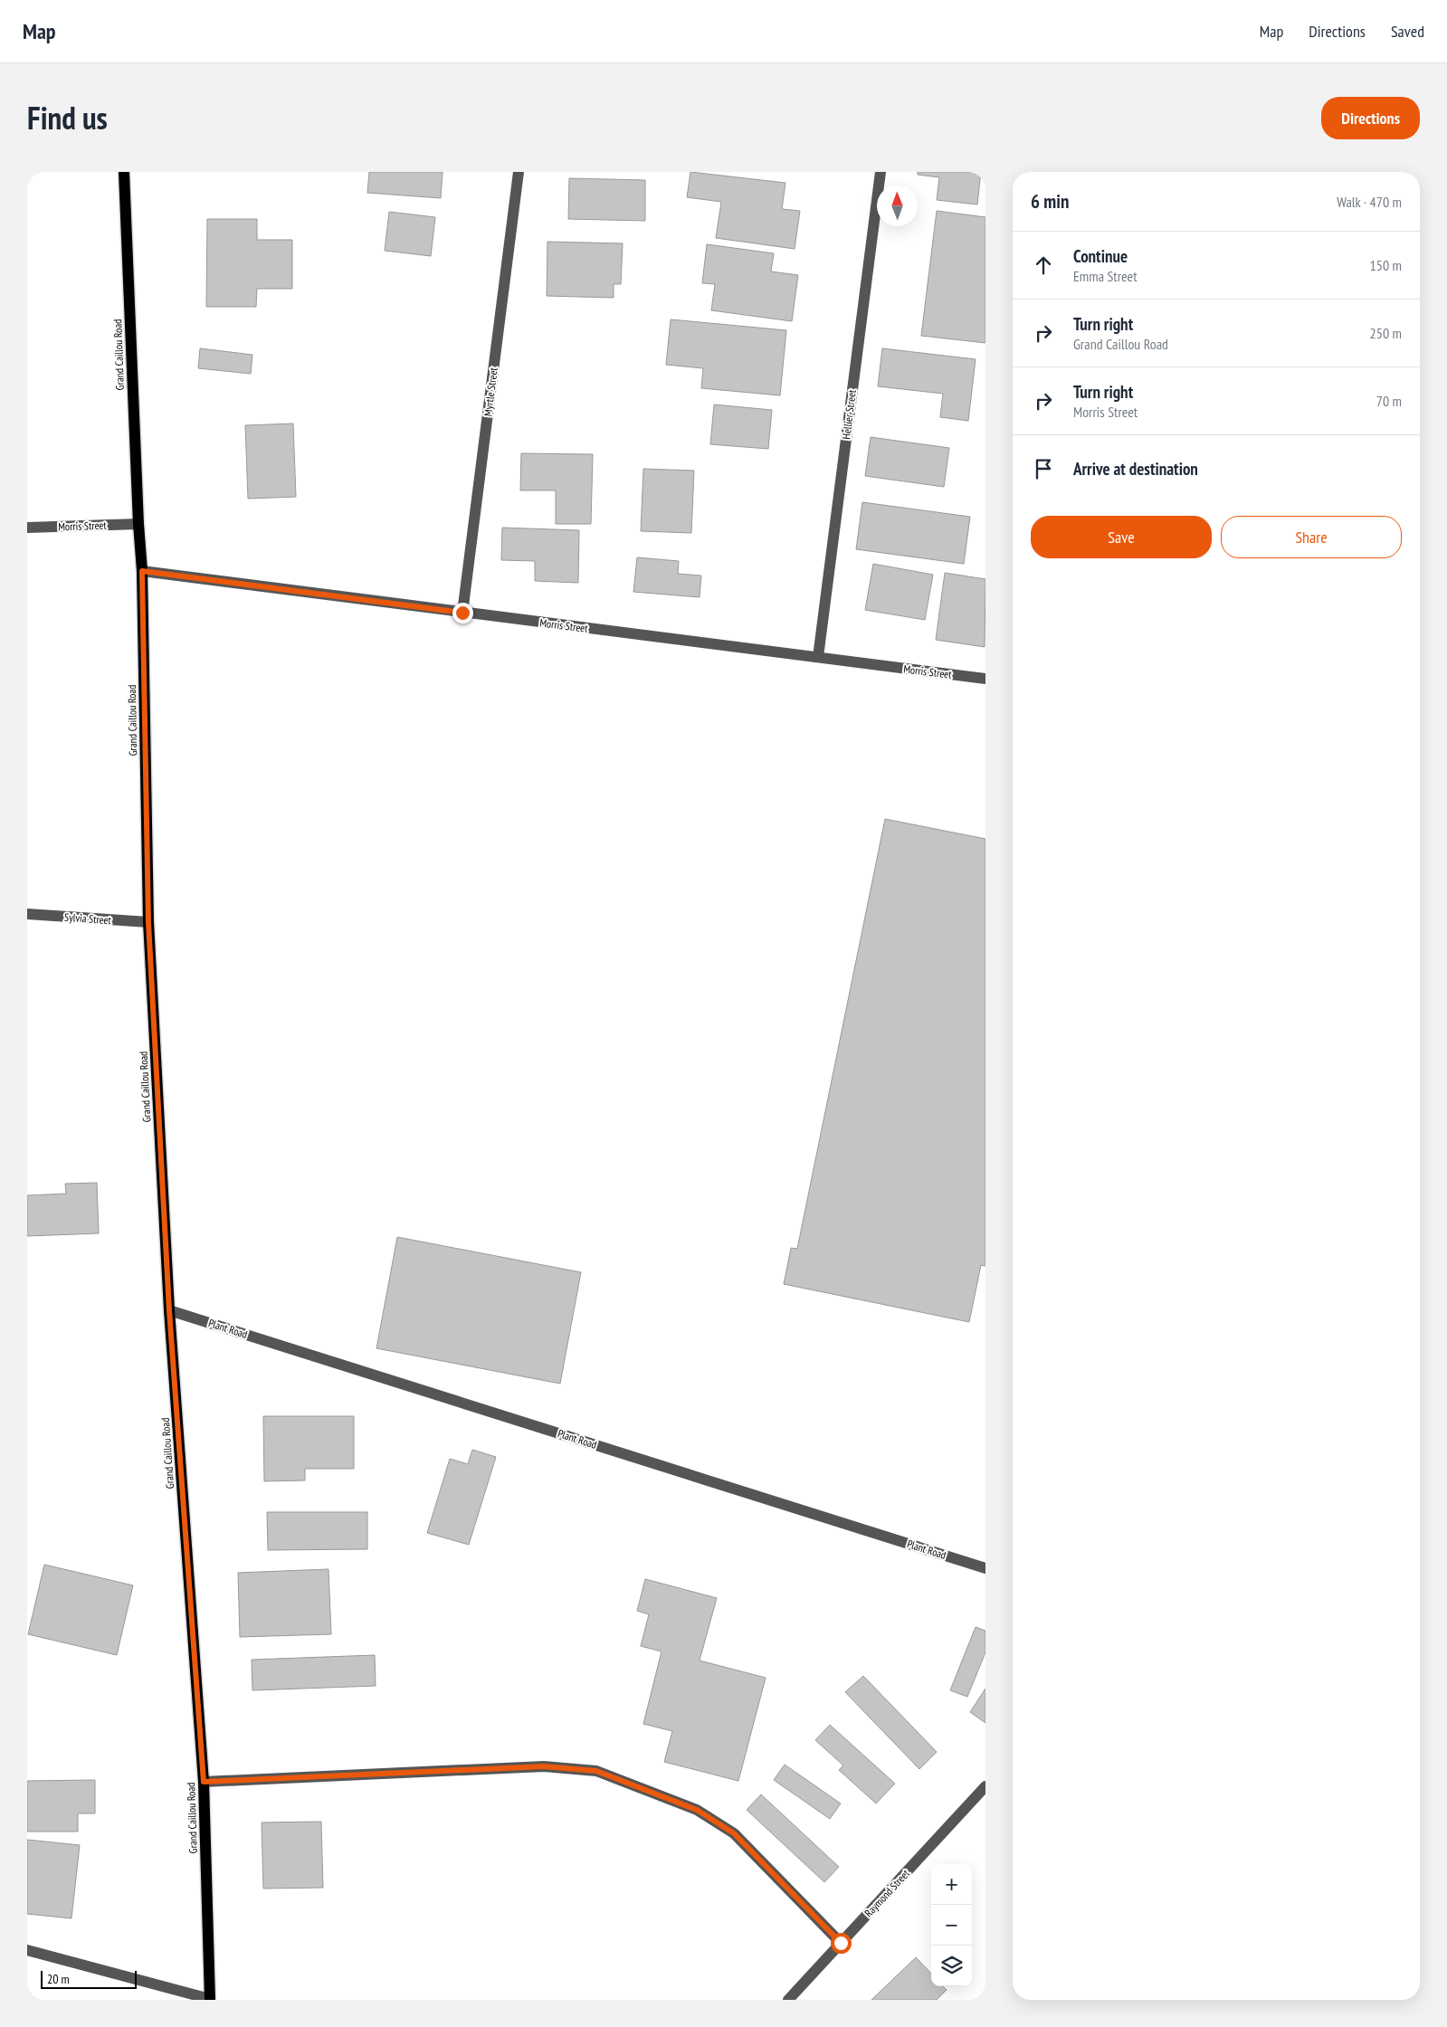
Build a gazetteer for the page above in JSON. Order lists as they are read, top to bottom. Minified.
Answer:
{"streets":{"main road":["Grand Caillou Road"],"street":["Myrtle Street","Hellier Street","Morris Street","Sylvia Street","Plant Road","Raymond Street"]},"crossings":[["Grand Caillou Road","Morris Street"],["Grand Caillou Road","Sylvia Street"],["Grand Caillou Road","Plant Road"],["Myrtle Street","Morris Street"],["Hellier Street","Morris Street"]],"scale_bar":"20 m","north":"top","page":{"header":"Map","nav":["Map","Directions","Saved"],"title":"Find us","buttons":["Directions",["Save","Share"]],"heading":["6 min","Walk · 470 m"],"list":[["Continue","Emma Street","150 m"],["Turn right","Grand Caillou Road","250 m"],["Turn right","Morris Street","70 m"],"Arrive at destination"],"map_buttons":["+","−"],"scale":"20 m"}}
